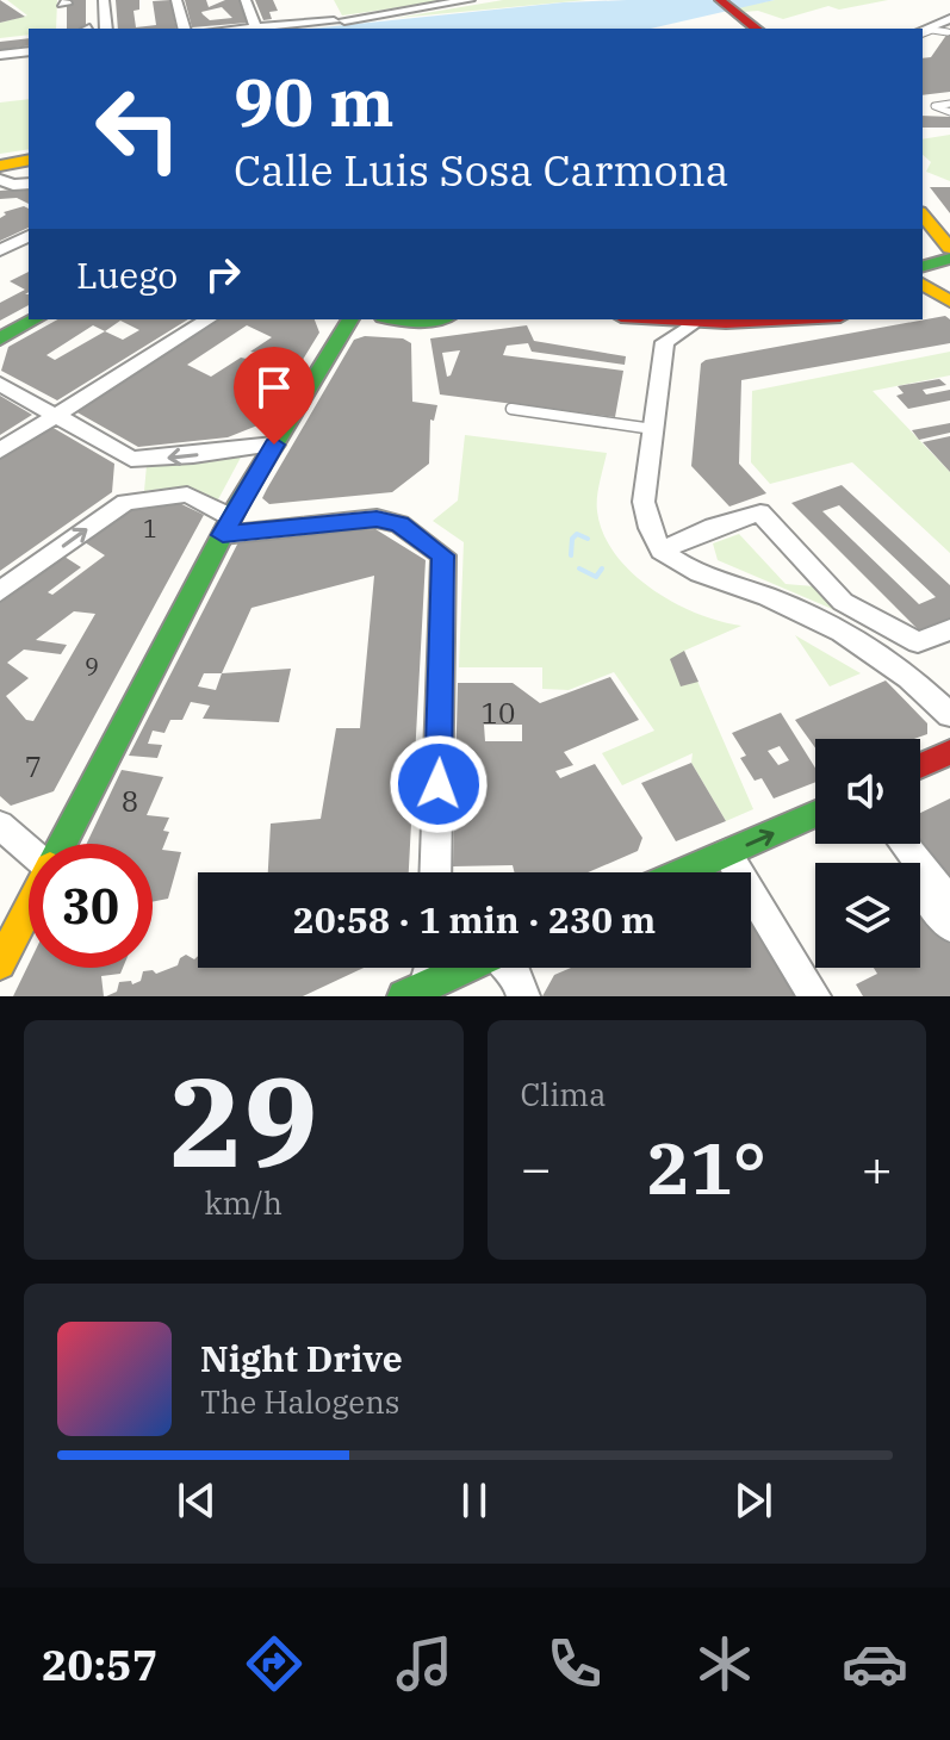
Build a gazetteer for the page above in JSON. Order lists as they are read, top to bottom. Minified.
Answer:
{"house_numbers":["1","9","10","7","8"],"page":{"turn":["90 m","Calle Luis Sosa Carmona"],"then":"Luego","limit":"30","trip":"20:58 · 1 min · 230 m","tile":[["29","km/h"],"Clima"],"heat":["−","21°","+"],"song":["Night Drive","The Halogens"],"tabs":"20:57"}}
